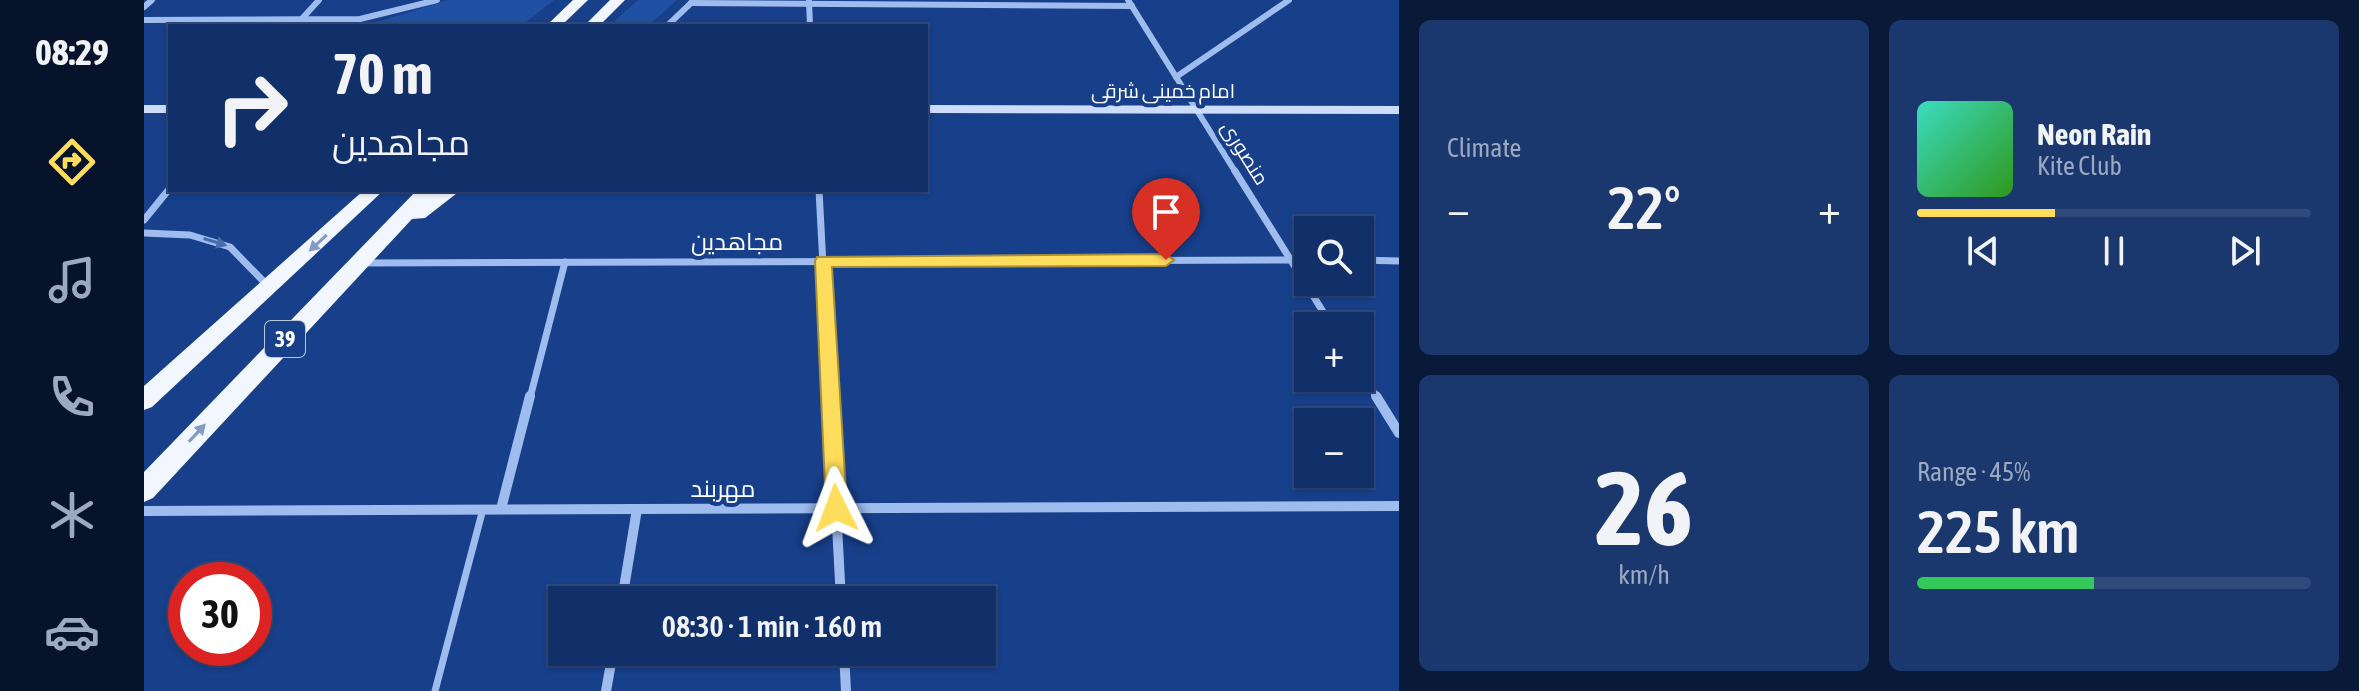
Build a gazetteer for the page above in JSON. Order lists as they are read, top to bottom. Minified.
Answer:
{"streets":{"highway":["39"],"main road":["امام خمینی شرقی"],"street":["منصوری","مجاهدین","مهربند"]},"crossings":[["امام خمینی شرقی","منصوری"],["منصوری","مجاهدین"],["مجاهدین","39"]],"page":{"tabs":"08:29","tile":["Climate",["26","km/h"],["Range · 45%","225 km"]],"turn":["70 m","مجاهدین"],"song":["Neon Rain","Kite Club"],"heat":["−","22°","+"],"map_buttons":["+","−"],"limit":"30","trip":"08:30 · 1 min · 160 m"}}
